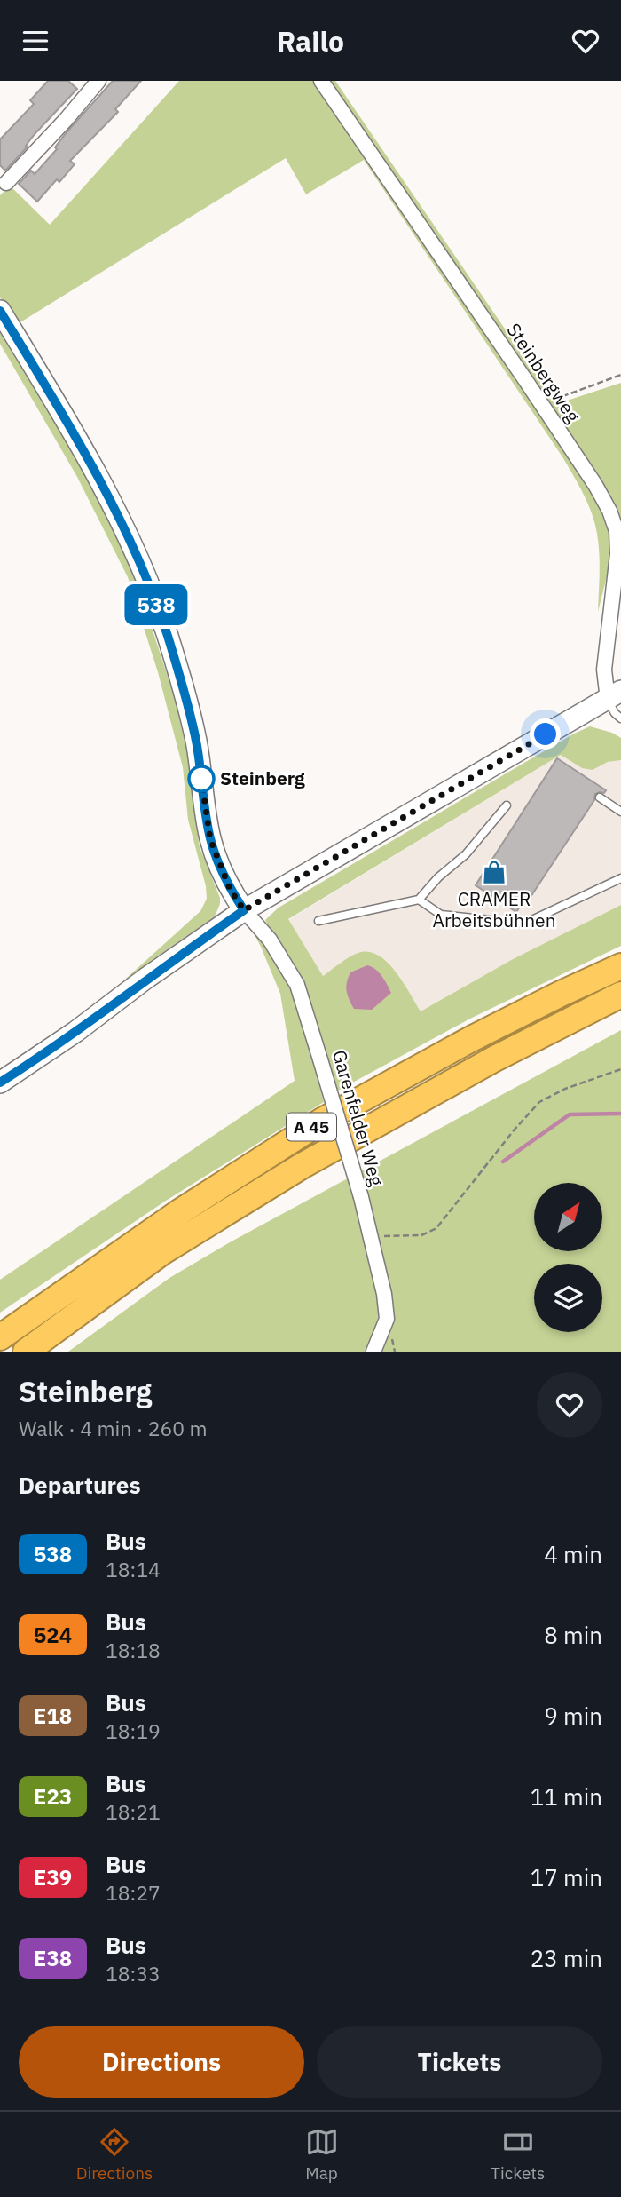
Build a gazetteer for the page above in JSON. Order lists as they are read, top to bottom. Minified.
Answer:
{"streets":{"highway":["A 45"],"street":["Steinbergweg","Garenfelder Weg"]},"places":{"other":["Steinberg"],"shop":["CRAMER Arbeitsbühnen"]},"lines":["bus line 538"],"north":"top right","page":{"header":"Railo","on_map":"538","heading":[["Steinberg","Walk · 4 min · 260 m"],"Departures"],"list":[{"mark":"538","name":"Bus","note":"18:14","value":"4 min"},{"mark":"524","name":"Bus","note":"18:18","value":"8 min"},{"mark":"E18","name":"Bus","note":"18:19","value":"9 min"},{"mark":"E23","name":"Bus","note":"18:21","value":"11 min"},{"mark":"E39","name":"Bus","note":"18:27","value":"17 min"},{"mark":"E38","name":"Bus","note":"18:33","value":"23 min"}],"buttons":["Directions","Tickets"],"tabs":["Directions","Map","Tickets"]}}
